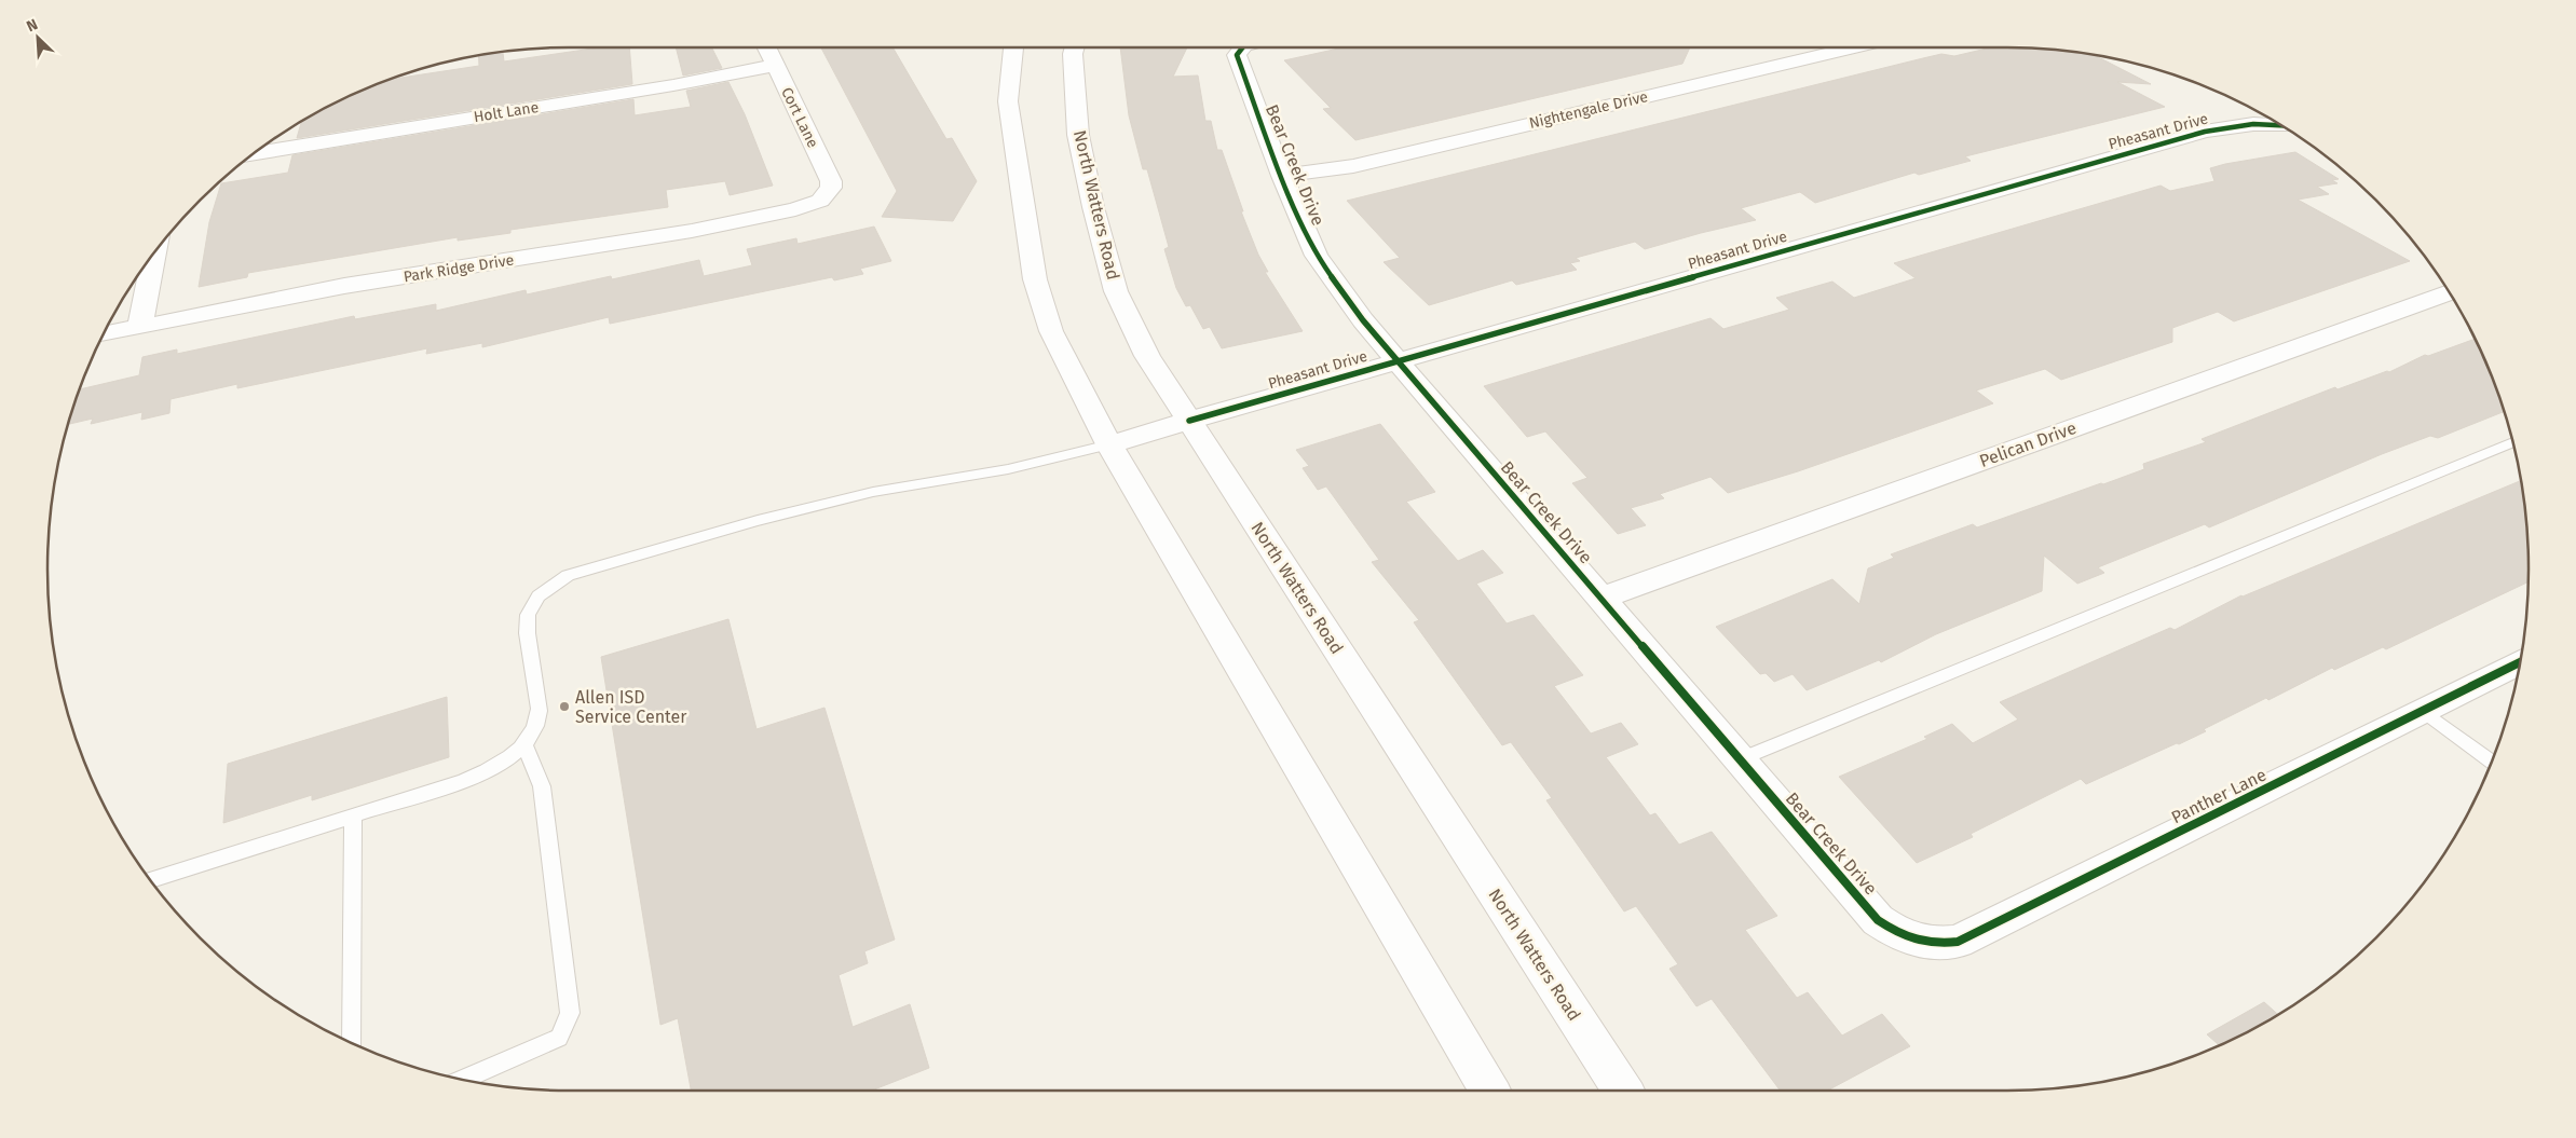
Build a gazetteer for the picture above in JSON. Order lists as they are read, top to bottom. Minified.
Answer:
{"streets":{"street":["Nightengale Drive","Holt Lane","Cort Lane","Pheasant Drive","Bear Creek Drive","North Watters Road","Park Ridge Drive","Pelican Drive","Panther Lane"]},"crossings":[["Nightengale Drive","Bear Creek Drive"],["Holt Lane","Cort Lane"],["Cort Lane","Park Ridge Drive"],["Pheasant Drive","Bear Creek Drive"],["Pheasant Drive","North Watters Road"],["Bear Creek Drive","Pelican Drive"],["Bear Creek Drive","Panther Lane"]],"places":["Allen ISD Service Center"],"north":"top left"}
